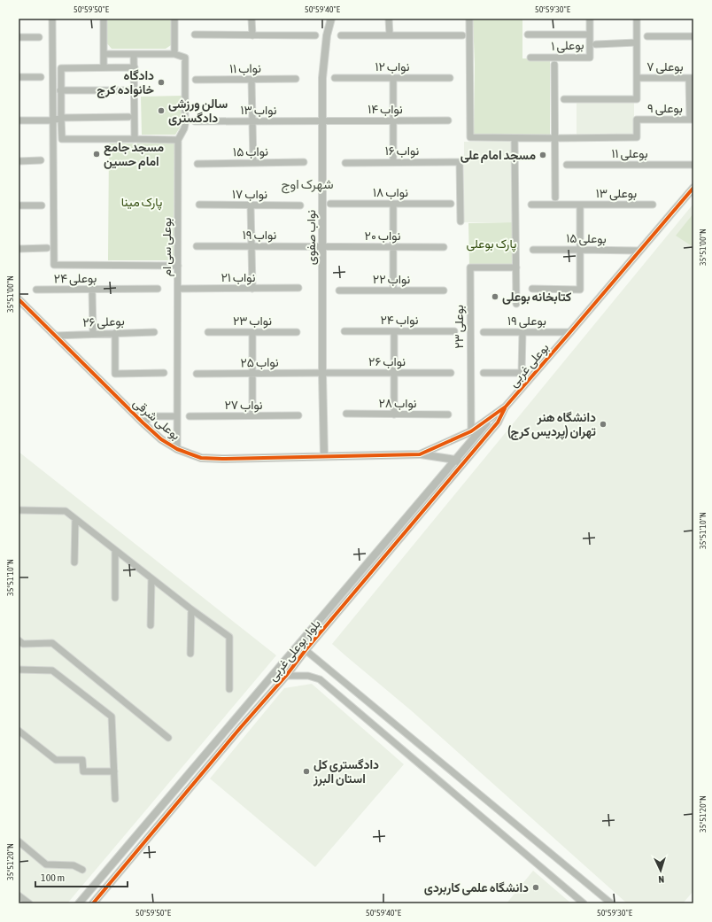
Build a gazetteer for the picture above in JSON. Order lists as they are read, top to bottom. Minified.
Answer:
{"streets":{"street":["بوعلی ۱","نواب ۱۲","بوعلی ۷","نواب ۱۱","بوعلی ۹","نواب ۱۴","نواب ۱۳","نواب ۱۶","نواب ۱۵","بوعلی ۱۱","نواب ۱۸","بوعلی ۱۳","نواب ۱۷","نواب ۱۹","نواب ۲۰","نواب صفوی","بوعلی ۱۵","بوعلی سی ام","نواب ۲۱","بوعلی ۲۴","نواب ۲۲","نواب ۲۴","نواب ۲۳","بوعلی ۱۹","بوعلی ۲۶","بوعلی ۲۳","نواب ۲۶","نواب ۲۵","بوعلی غربی","نواب ۲۸","نواب ۲۷","بوعلی شرقی","بلوار بوعلی غربی"]},"crossings":[["نواب ۱۴","نواب ۱۳"],["نواب ۱۴","نواب صفوی"],["نواب ۱۳","نواب صفوی"],["نواب ۱۹","نواب ۲۰"],["نواب ۱۹","نواب صفوی"],["نواب ۲۰","نواب صفوی"],["نواب صفوی","نواب ۲۶"],["نواب صفوی","نواب ۲۵"],["نواب صفوی","بوعلی غربی"],["نواب صفوی","بوعلی شرقی"],["بوعلی ۱۵","بوعلی غربی"],["بوعلی سی ام","نواب ۲۱"],["بوعلی سی ام","بوعلی شرقی"],["بوعلی ۱۹","بوعلی غربی"],["بوعلی ۲۶","بوعلی شرقی"],["بوعلی ۲۳","بوعلی غربی"],["نواب ۲۶","نواب ۲۵"],["بوعلی غربی","بوعلی شرقی"],["بوعلی غربی","بلوار بوعلی غربی"]],"districts":["شهرک اوج"],"parks":["پارک مینا","پارک بوعلی"],"places":["دادگاه خانواده کرج","سالن ورزشی دادگستری","مسجد جامع امام حسین","مسجد امام علی","کتابخانه بوعلی","دانشگاه هنر تهران (پردیس کرج)","دادگستری کل استان البرز","دانشگاه علمی کاربردی"],"scale_bar":"100 m","north":"bottom","coordinates":["50°59'50\"E","50°59'40\"E","50°59'30\"E","35°51'00\"N","35°51'10\"N","35°51'20\"N"]}
